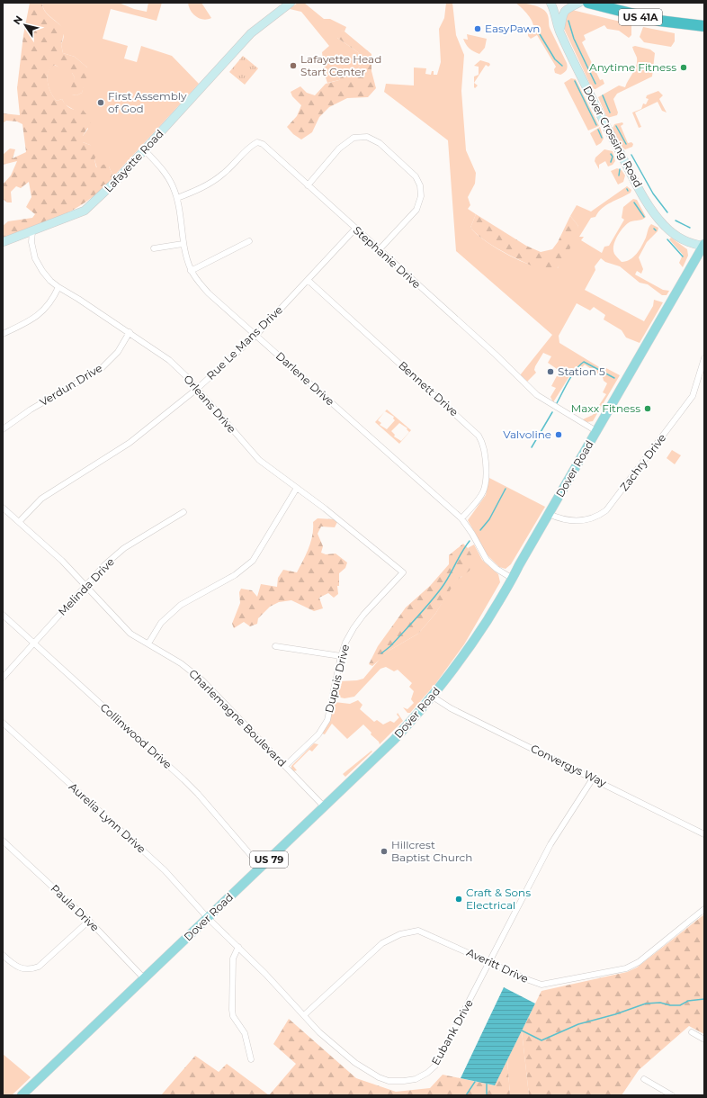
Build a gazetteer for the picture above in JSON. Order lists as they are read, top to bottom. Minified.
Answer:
{"streets":{"highway":["US 41A"],"main road":["Dover Crossing Road","Lafayette Road","Dover Road","US 79"],"street":["Stephanie Drive","Rue Le Mans Drive","Darlene Drive","Verdun Drive","Bennett Drive","Orleans Drive","Zachry Drive","Melinda Drive","Dupuis Drive","Charlemagne Boulevard","Collinwood Drive","Convergys Way","Aurelia Lynn Drive","Paula Drive","Averitt Drive","Eubank Drive"]},"crossings":[["Dover Crossing Road","Dover Road"],["Lafayette Road","Darlene Drive"],["Lafayette Road","Orleans Drive"],["Stephanie Drive","Rue Le Mans Drive"],["Stephanie Drive","Darlene Drive"],["Stephanie Drive","Dover Road"],["Rue Le Mans Drive","Darlene Drive"],["Rue Le Mans Drive","Bennett Drive"],["Rue Le Mans Drive","Orleans Drive"],["Rue Le Mans Drive","Charlemagne Boulevard"],["Darlene Drive","Bennett Drive"],["Darlene Drive","Dover Road"],["Verdun Drive","Orleans Drive"],["Orleans Drive","Dupuis Drive"],["Zachry Drive","Dover Road"],["Dover Road","Charlemagne Boulevard"],["Dover Road","Collinwood Drive"],["Dover Road","Convergys Way"],["Dover Road","Aurelia Lynn Drive"],["Dover Road","Paula Drive"],["Dover Road","Eubank Drive"],["Melinda Drive","Charlemagne Boulevard"],["Melinda Drive","Collinwood Drive"],["Dupuis Drive","Charlemagne Boulevard"],["Convergys Way","Eubank Drive"],["Aurelia Lynn Drive","Eubank Drive"],["Averitt Drive","Eubank Drive"]],"places":["EasyPawn","Lafayette Head Start Center","Anytime Fitness","First Assembly of God","Station 5","Maxx Fitness","Valvoline","Hillcrest Baptist Church","Craft & Sons Electrical"],"north":"top left"}
